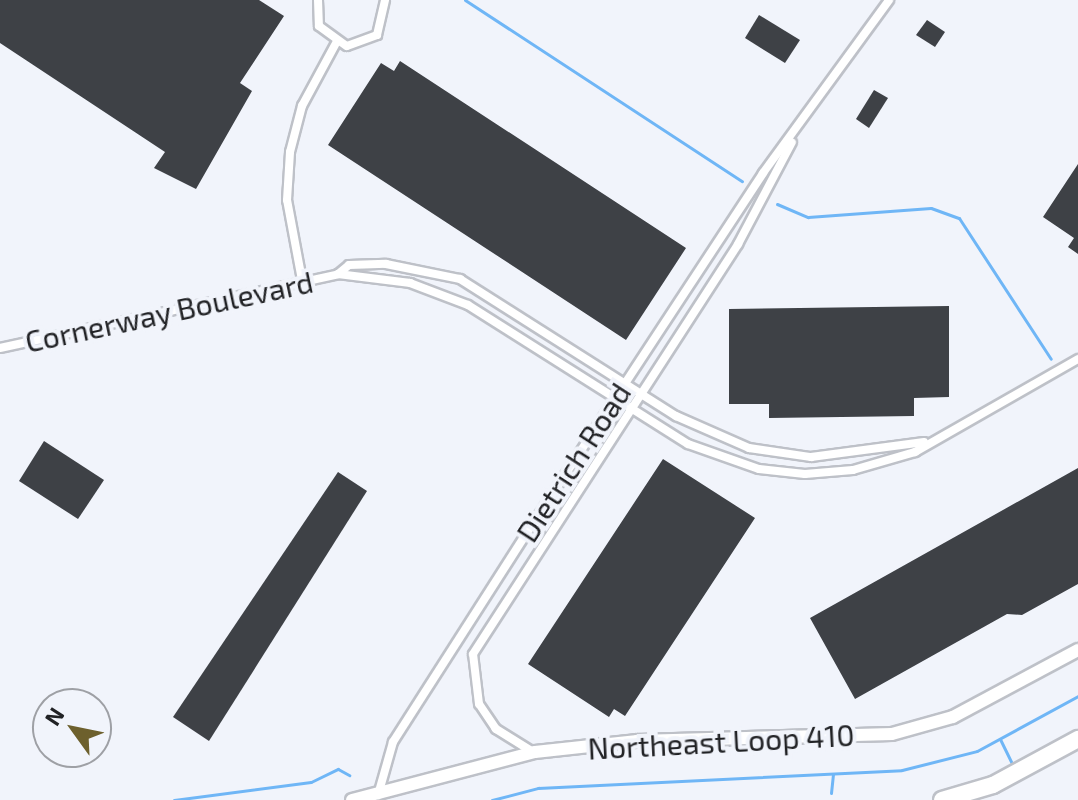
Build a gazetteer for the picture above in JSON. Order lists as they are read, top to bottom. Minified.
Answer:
{"streets":{"main road":["Northeast Loop 410"],"street":["Cornerway Boulevard","Dietrich Road"]},"crossings":[["Cornerway Boulevard","Dietrich Road"],["Dietrich Road","Northeast Loop 410"]],"north":"top left"}
